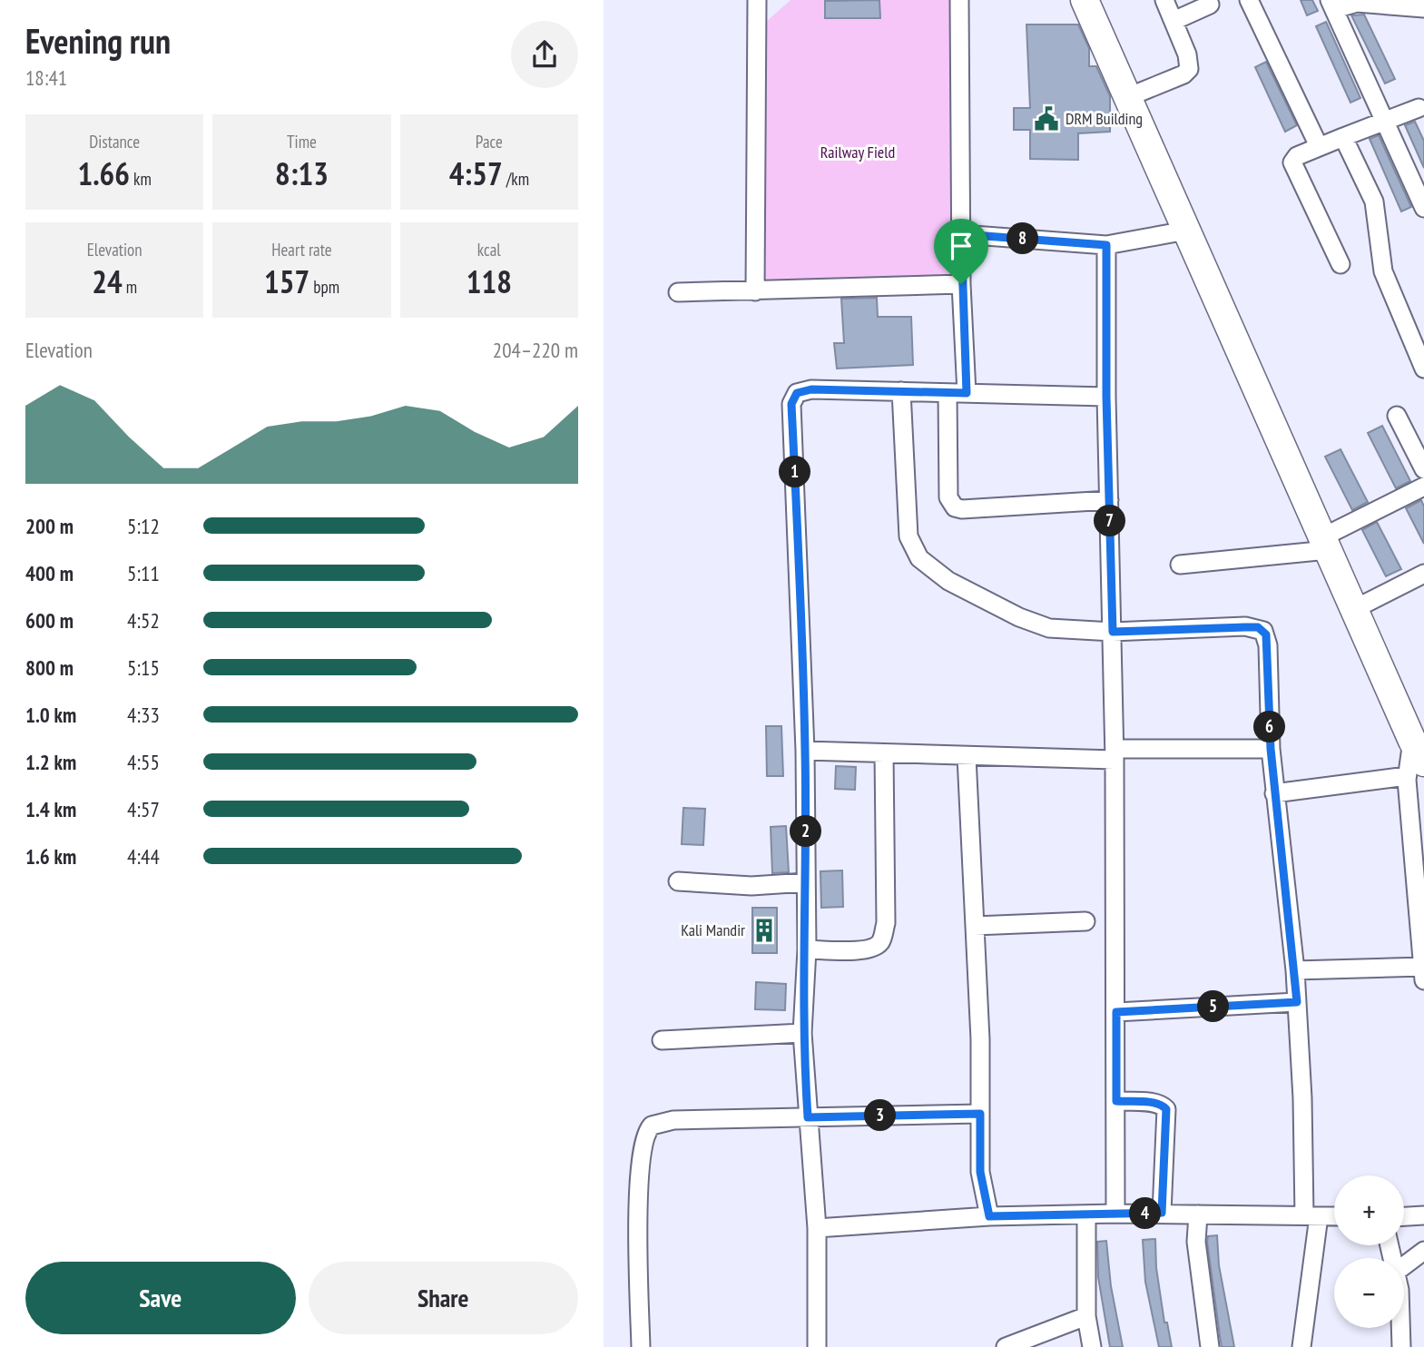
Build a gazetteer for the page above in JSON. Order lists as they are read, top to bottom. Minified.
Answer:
{"parks":["Railway Field"],"places":{"public building":["DRM Building"],"building":["Kali Mandir"]},"page":{"heading":["Evening run","18:41"],"stats":[["Distance","1.66 km"],["Time","8:13"],["Pace","4:57 /km"],["Elevation","24 m"],["Heart rate","157 bpm"],["kcal","118"]],"pins":["8","1","7","6","2","5","3","4"],"chart":["Elevation","204–220 m"],"list":[{"name":"200 m","note":"5:12"},{"name":"400 m","note":"5:11"},{"name":"600 m","note":"4:52"},{"name":"800 m","note":"5:15"},{"name":"1.0 km","note":"4:33"},{"name":"1.2 km","note":"4:55"},{"name":"1.4 km","note":"4:57"},{"name":"1.6 km","note":"4:44"}],"map_buttons":["+","−"],"buttons":["Save","Share"]}}
